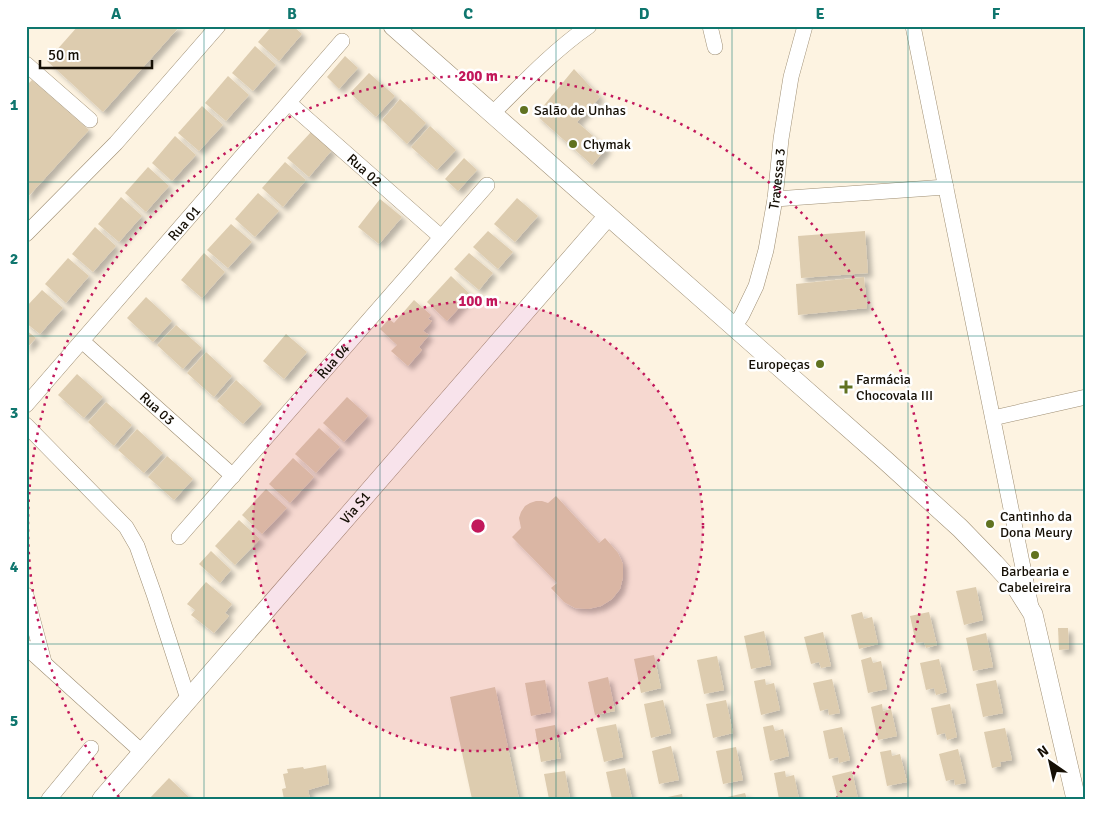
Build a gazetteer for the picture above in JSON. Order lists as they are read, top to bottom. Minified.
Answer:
{"streets":{"street":["Rua 02","Travessa 3","Rua 01","Rua 04","Rua 03","Via S1"]},"crossings":[["Rua 02","Rua 01"],["Rua 02","Rua 04"],["Rua 01","Rua 03"],["Rua 04","Rua 03"]],"places":{"other":["Salão de Unhas","Chymak","Europeças","Cantinho da Dona Meury","Barbearia e Cabeleireira"],"health":["Farmácia Chocovala III"]},"scale_bar":"50 m","north":"top left","grid":{"columns":["A","B","C","D","E","F"],"rows":["1","2","3","4","5"]},"rings":["200 m","100 m"]}
